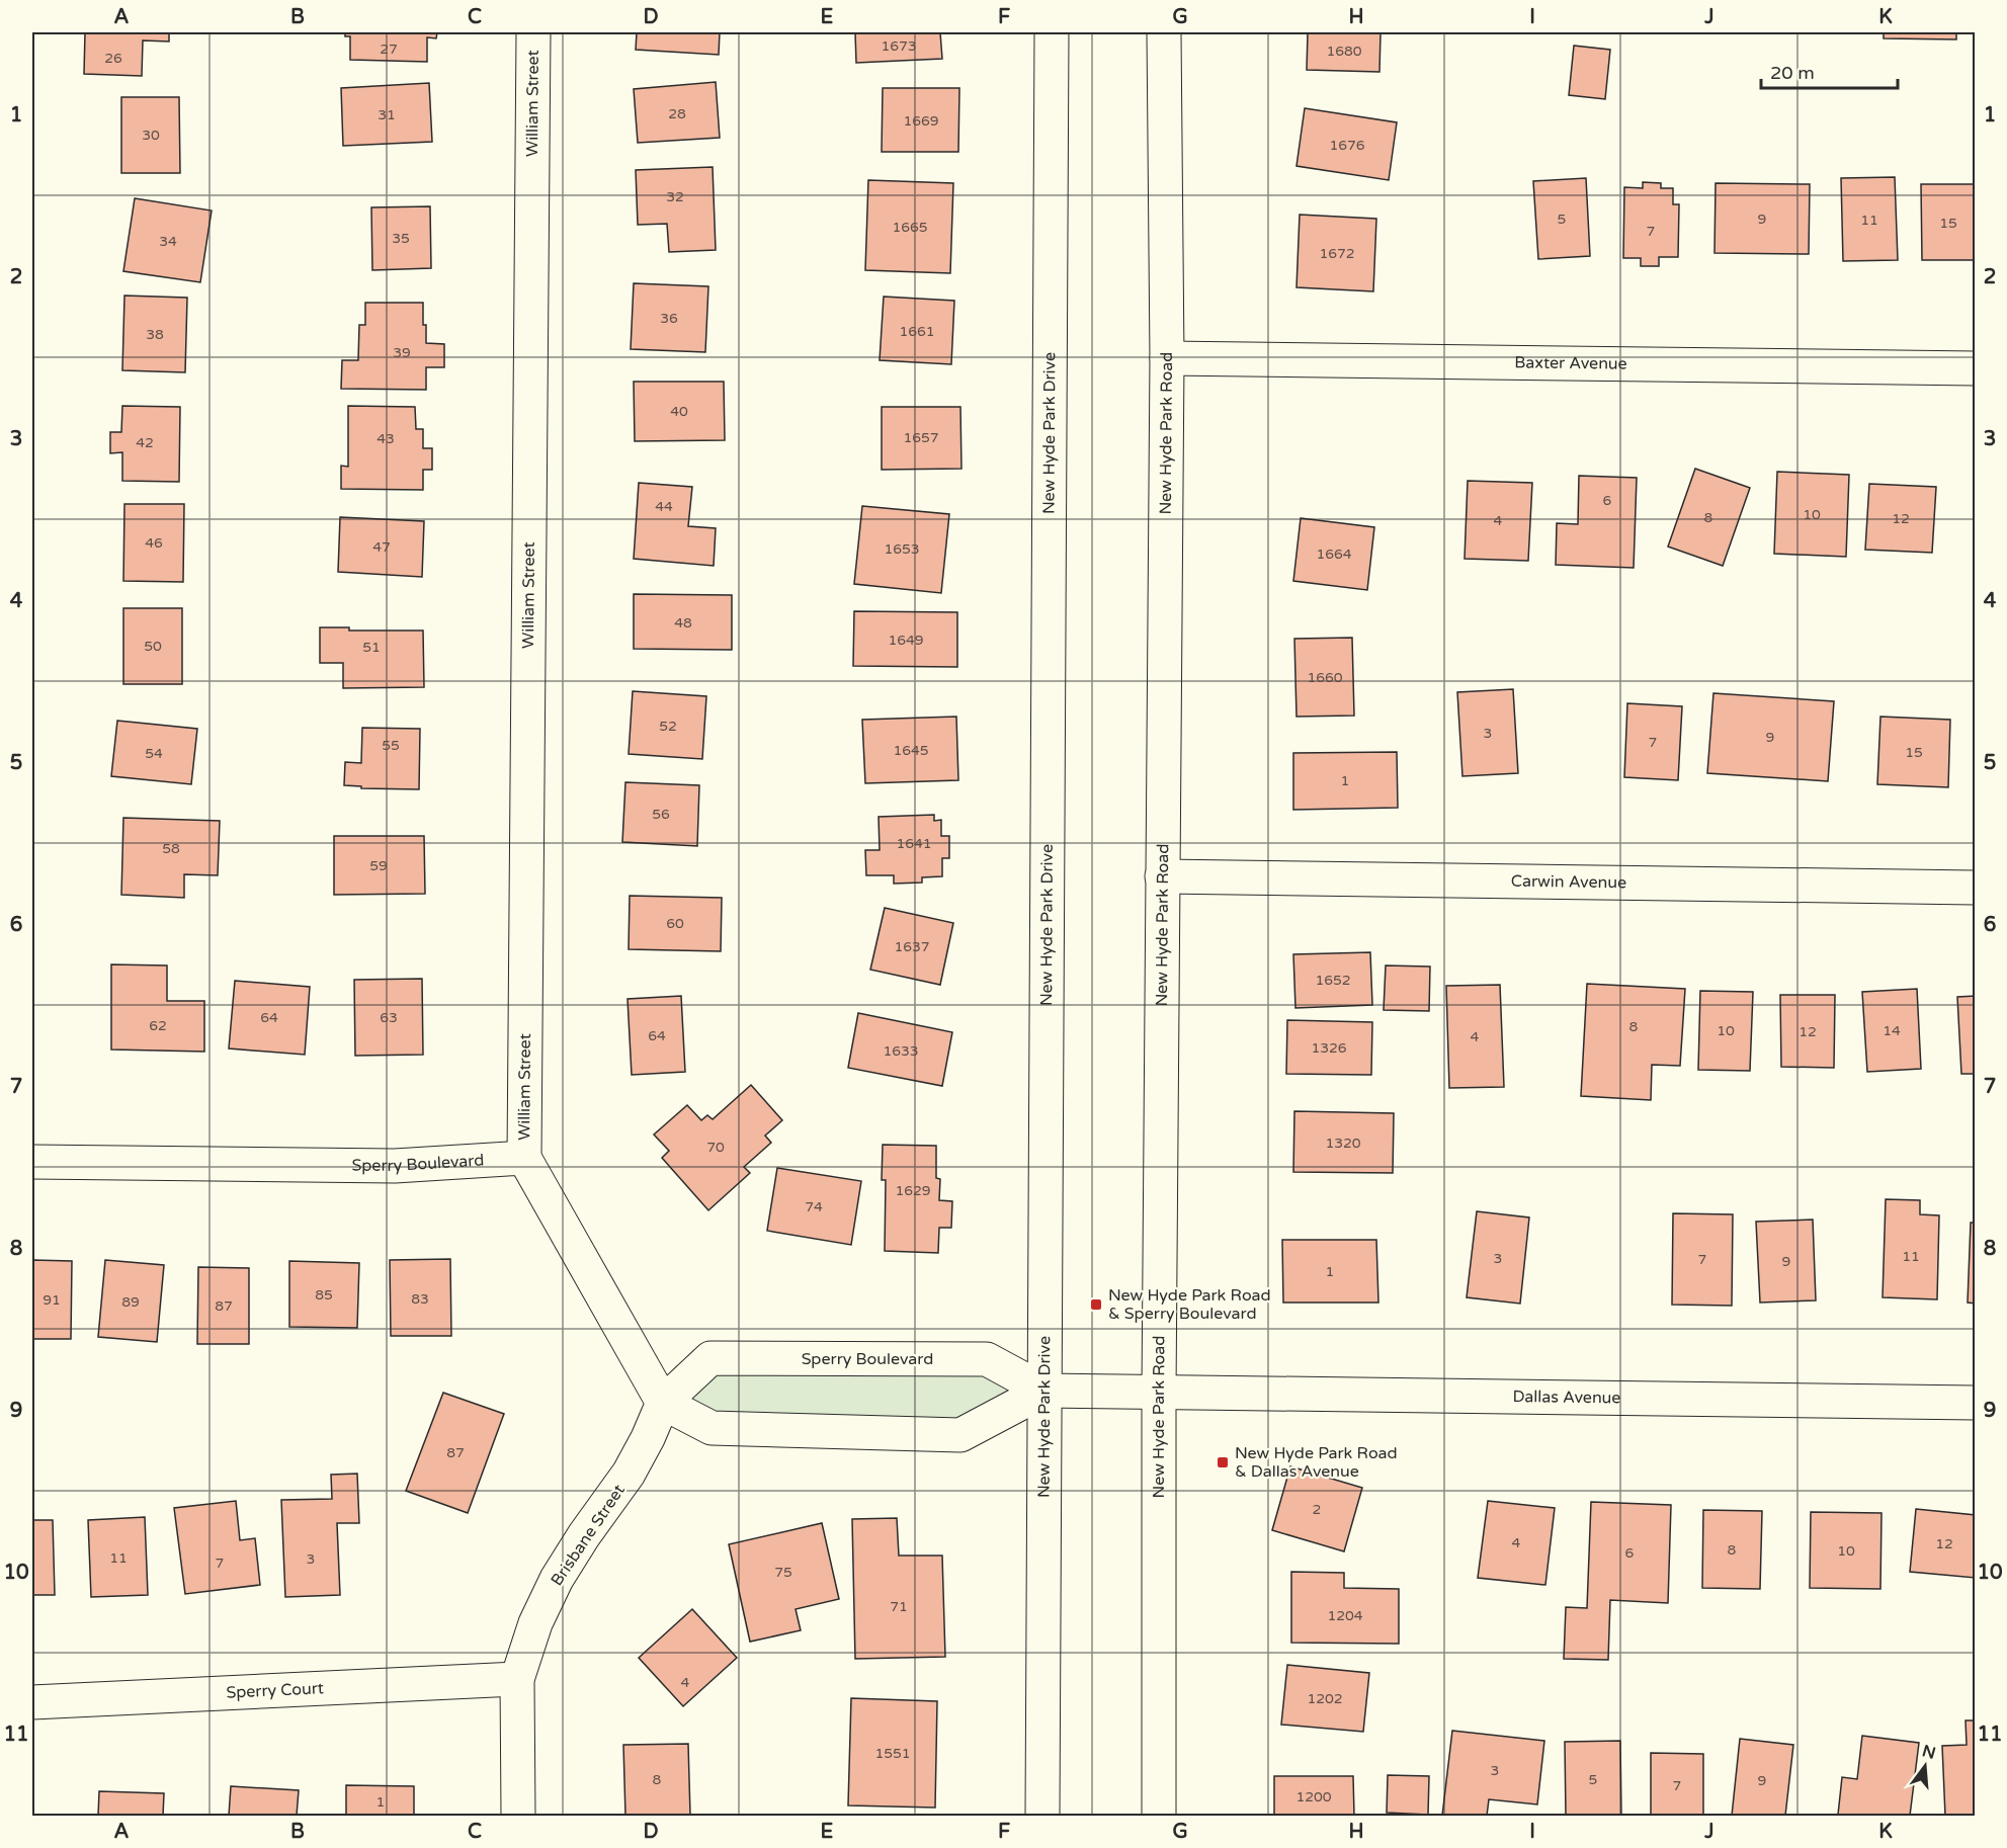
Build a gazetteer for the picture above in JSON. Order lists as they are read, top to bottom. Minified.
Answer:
{"streets":{"street":["William Street","Baxter Avenue","New Hyde Park Drive","New Hyde Park Road","Carwin Avenue","Sperry Boulevard","Dallas Avenue","Brisbane Street","Sperry Court"]},"crossings":[["William Street","Sperry Boulevard"],["Baxter Avenue","New Hyde Park Road"],["New Hyde Park Drive","Sperry Boulevard"],["New Hyde Park Road","Carwin Avenue"],["New Hyde Park Road","Sperry Boulevard"],["New Hyde Park Road","Dallas Avenue"],["Sperry Boulevard","Dallas Avenue"],["Sperry Boulevard","Brisbane Street"],["Brisbane Street","Sperry Court"]],"places":{"transit":["New Hyde Park Road & Sperry Boulevard","New Hyde Park Road & Dallas Avenue"]},"house_numbers":["1673","27","1680","26","28","31","1669","30","1676","32","5","9","11","15","1665","7","35","34","1672","36","1661","38","39","40","1657","43","42","6","44","10","8","12","4","46","47","1653","1664","48","1649","50","51","1660","52","3","9","7","55","1645","15","54","1","56","1641","58","59","60","1637","1652","64","63","62","8","10","14","12","64","4","1326","1633","1320","70","1629","74","11","3","7","9","1","85","83","91","89","87","87","2","4","12","8","10","6","11","3","7","75","71","1204","4","1202","1551","3","8","5","9","7","1200","1"],"scale_bar":"20 m","north":"top","grid":{"columns":["A","B","C","D","E","F","G","H","I","J","K"],"rows":["1","2","3","4","5","6","7","8","9","10","11"]}}
